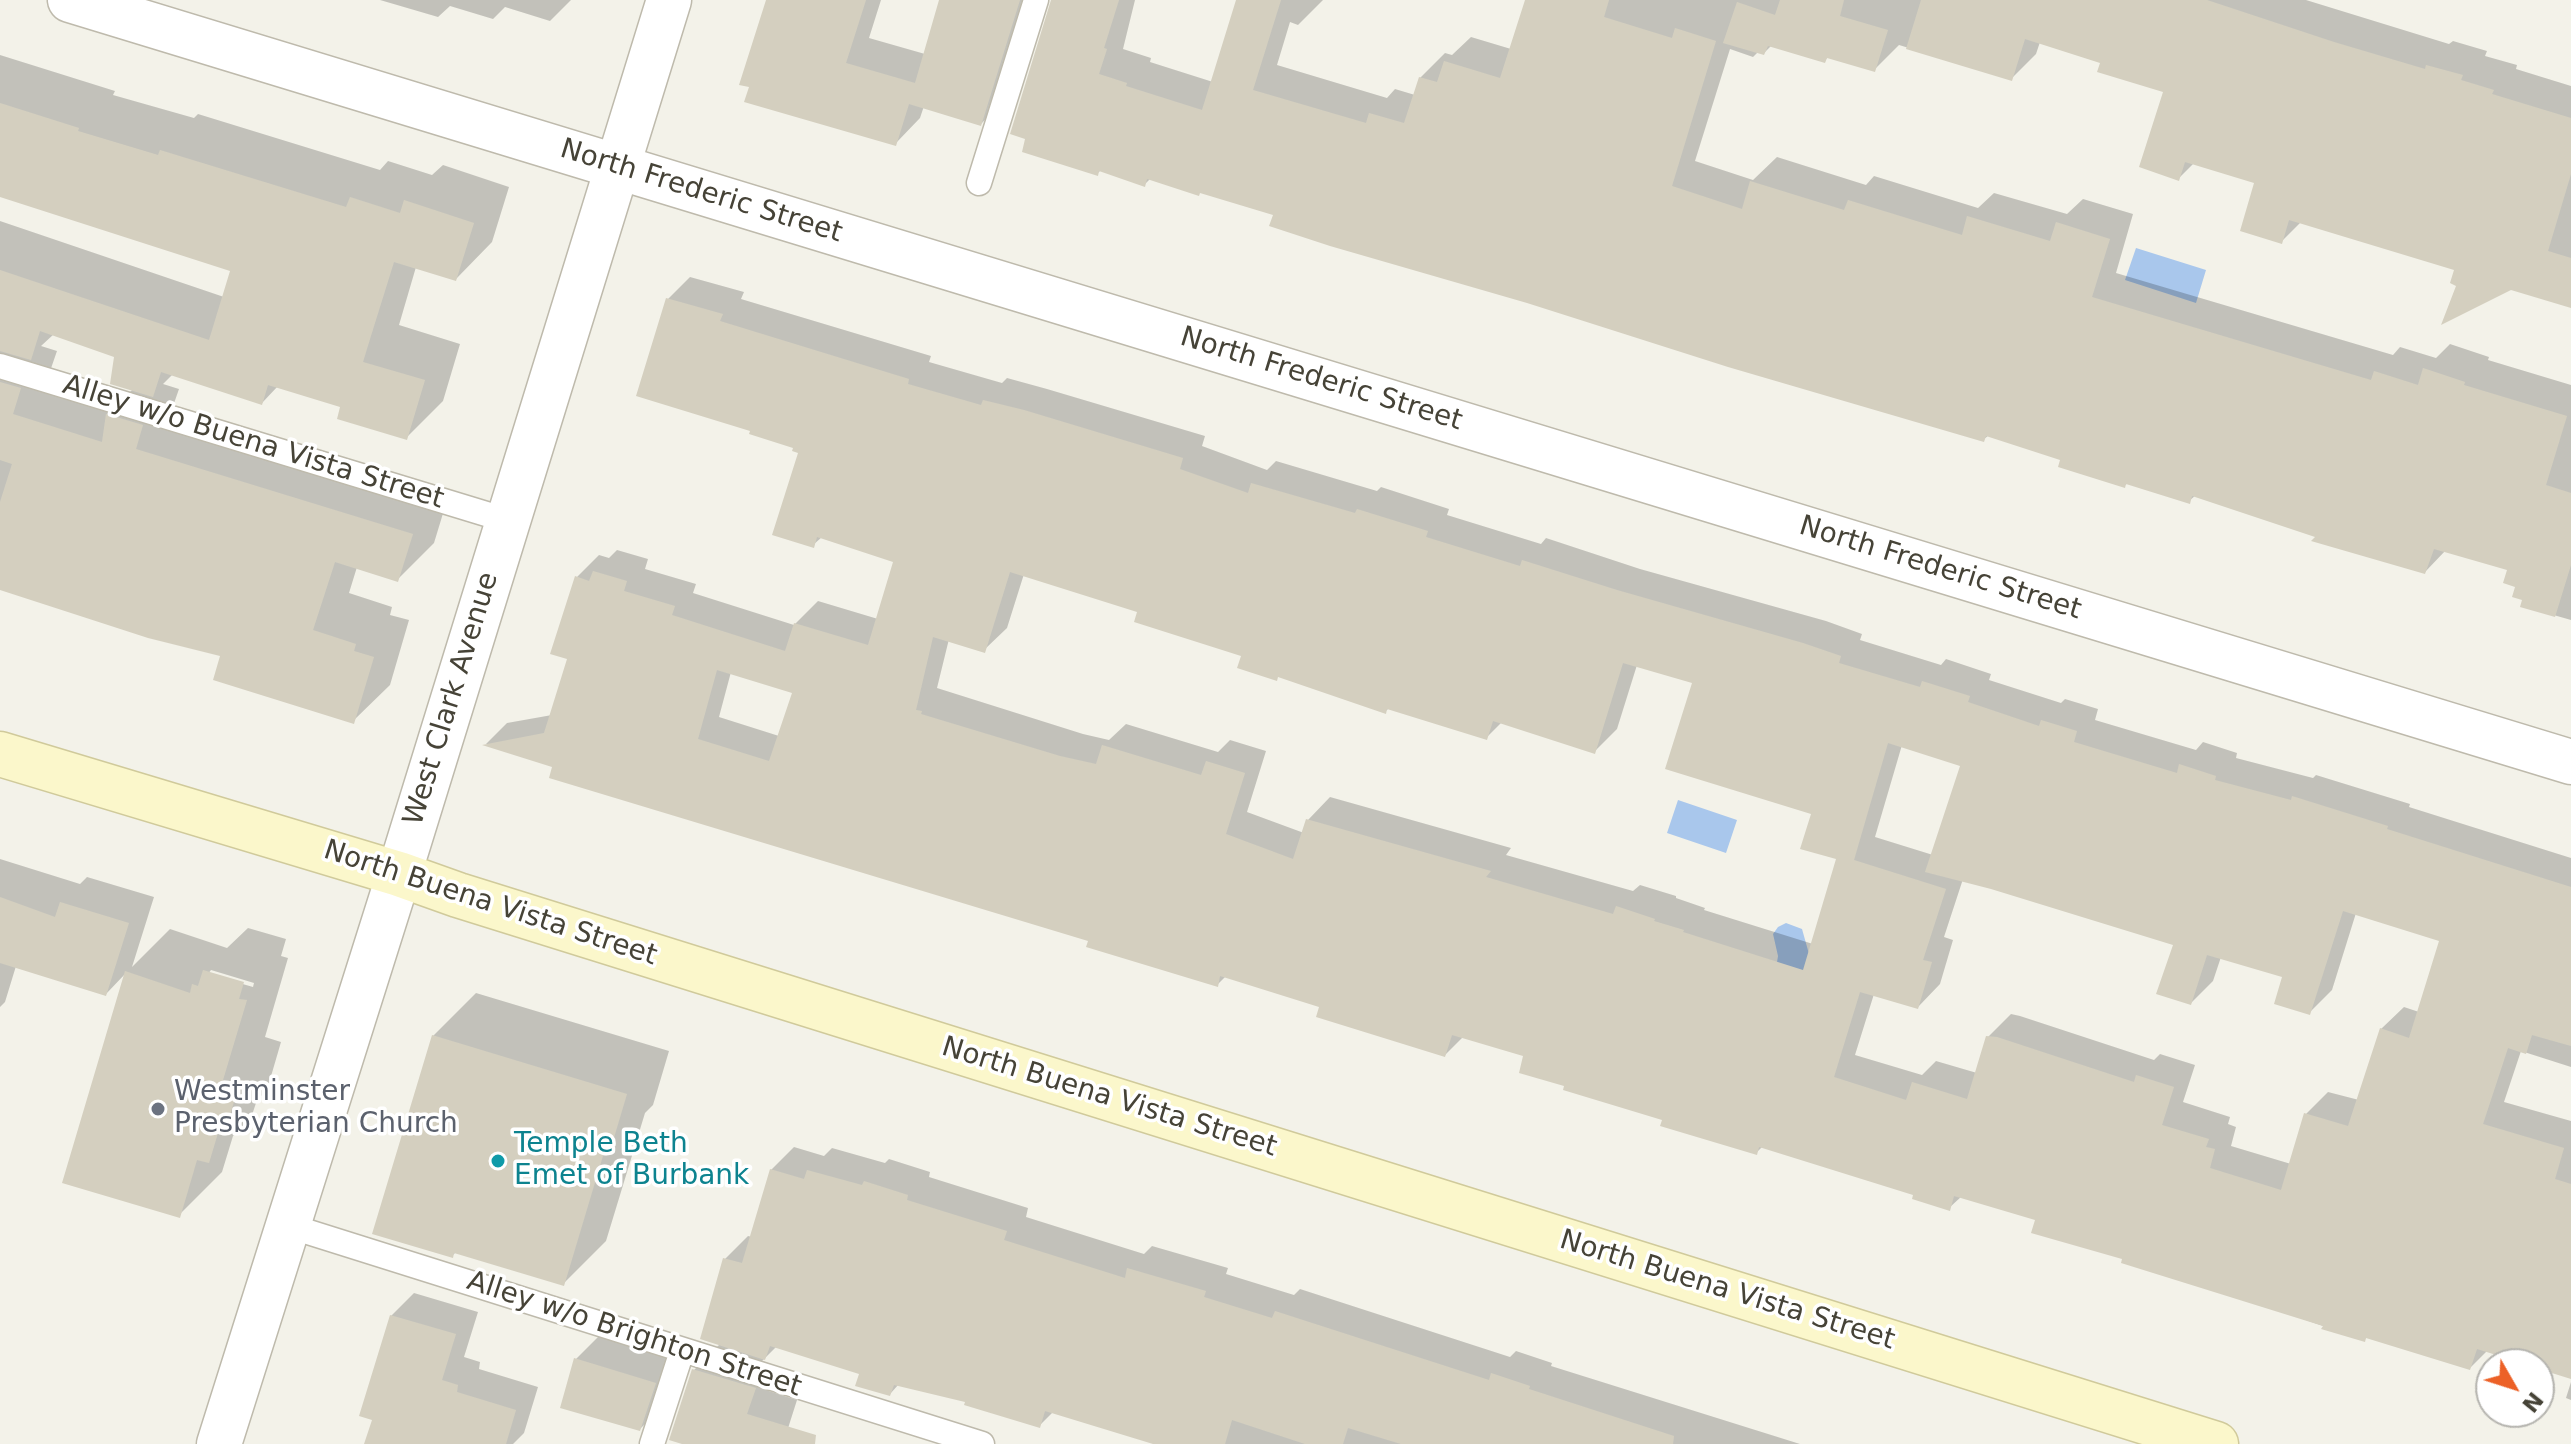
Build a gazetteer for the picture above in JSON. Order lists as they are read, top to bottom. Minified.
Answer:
{"streets":{"main road":["North Buena Vista Street"],"street":["North Frederic Street","West Clark Avenue"],"lane":["Alley w/o Buena Vista Street","Alley w/o Brighton Street"]},"crossings":[["North Frederic Street","West Clark Avenue"],["Alley w/o Buena Vista Street","West Clark Avenue"],["West Clark Avenue","North Buena Vista Street"],["West Clark Avenue","Alley w/o Brighton Street"]],"places":["Westminster Presbyterian Church","Temple Beth Emet of Burbank"],"north":"bottom right"}
